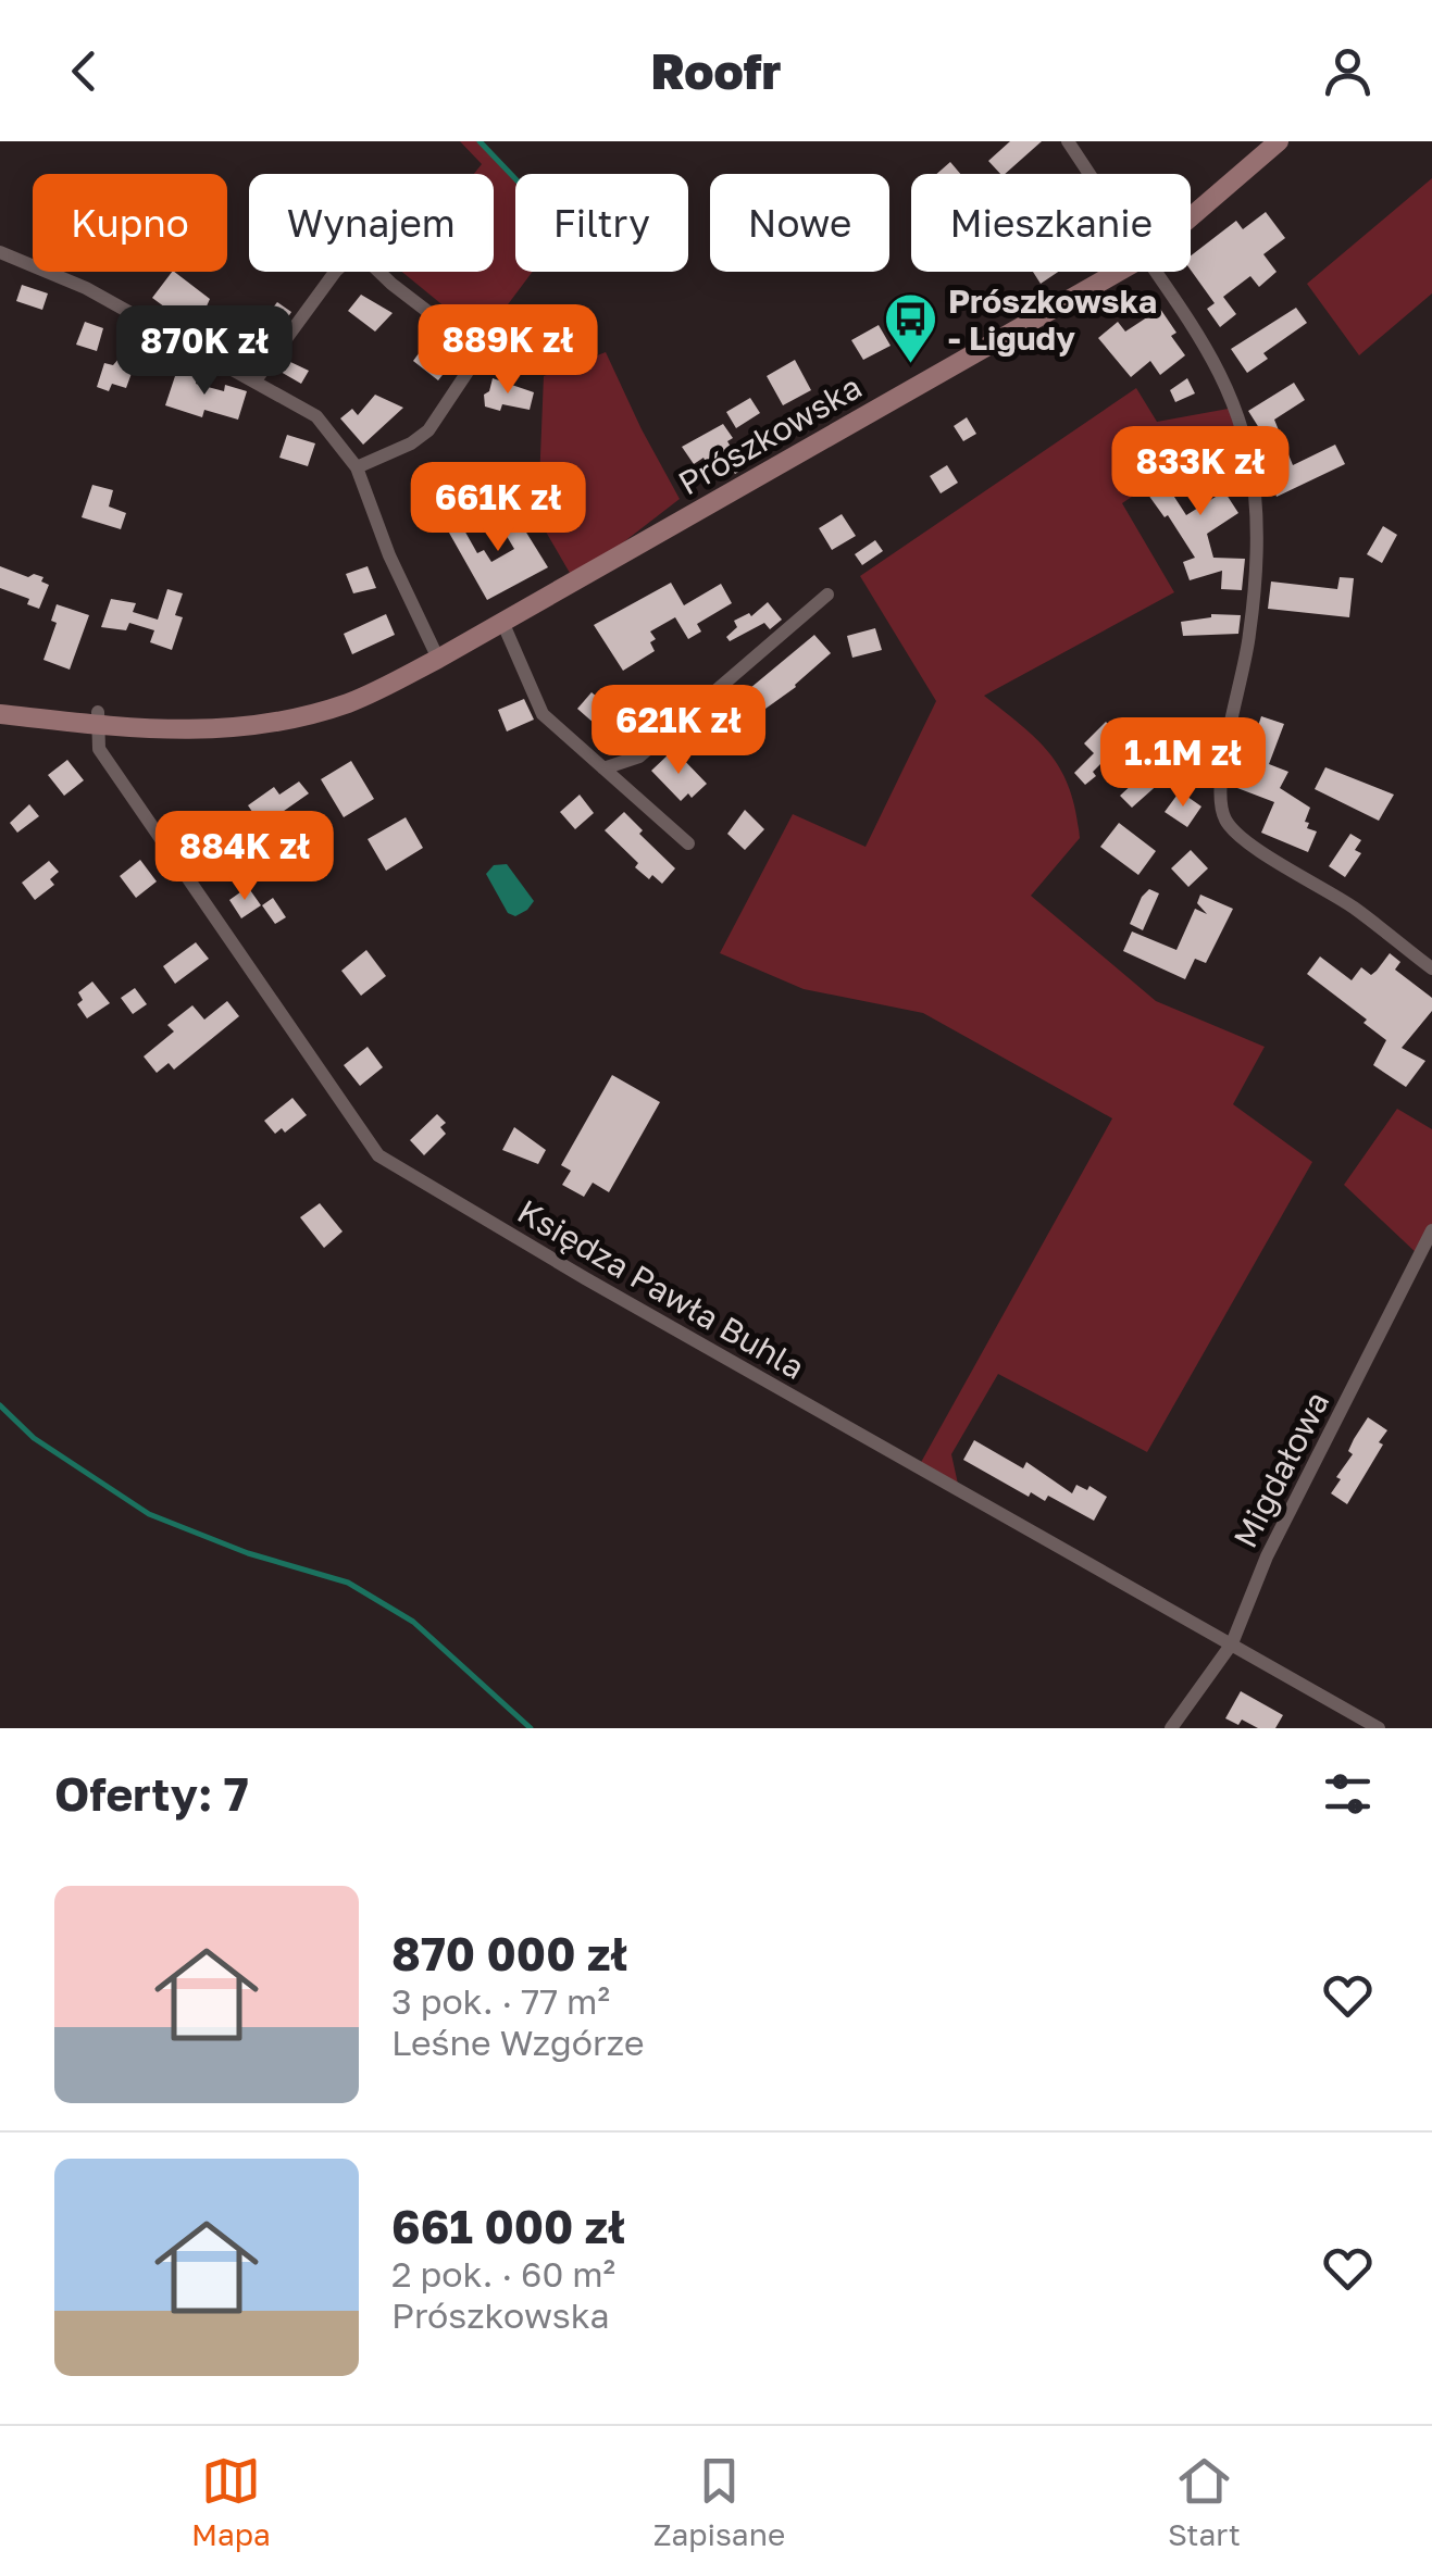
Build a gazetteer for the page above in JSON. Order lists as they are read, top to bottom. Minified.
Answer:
{"streets":{"main road":["Prószkowska"],"street":["Księdza Pawła Buhla","Migdałowa"]},"crossings":[["Prószkowska","Księdza Pawła Buhla"],["Księdza Pawła Buhla","Migdałowa"]],"places":{"bus stop":["Prószkowska - Ligudy"]},"page":{"header":"Roofr","chip":["Kupno","Wynajem","Filtry","Nowe","Mieszkanie"],"price":["889K zł","870K zł","833K zł","661K zł","621K zł","1.1M zł","884K zł"],"heading":"Oferty: 7","list":[{"name":"870 000 zł","note":"3 pok. · 77 m² · Leśne Wzgórze"},{"name":"661 000 zł","note":"2 pok. · 60 m² · Prószkowska"}],"tabs":["Mapa","Zapisane","Start"]}}
